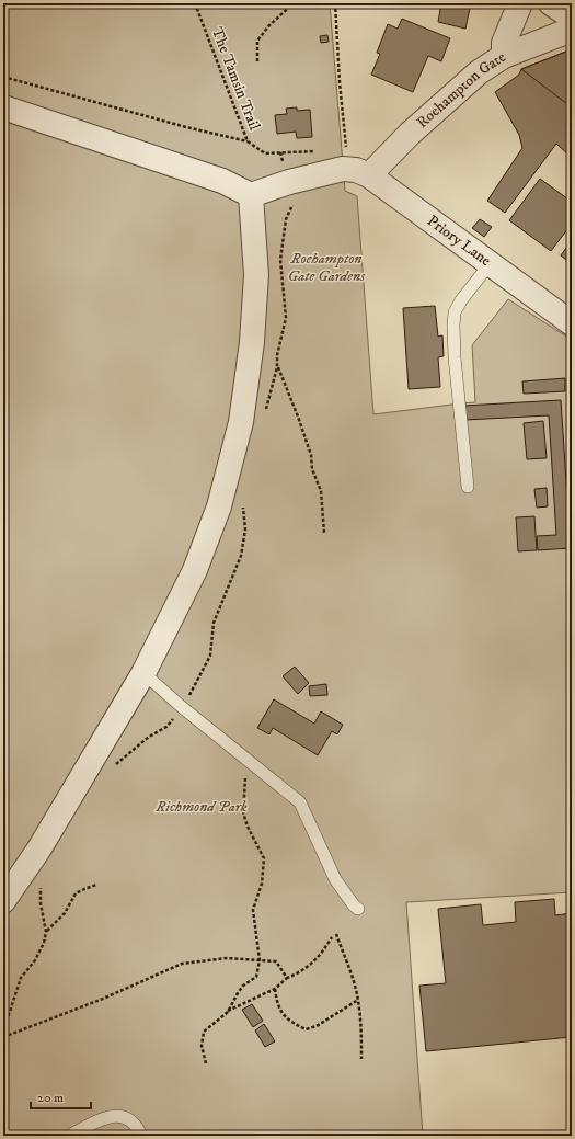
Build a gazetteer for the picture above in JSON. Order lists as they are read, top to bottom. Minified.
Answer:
{"streets":{"street":["Roehampton Gate","Priory Lane"],"path":["The Tamsin Trail"]},"crossings":[["Roehampton Gate","Priory Lane"]],"parks":["Roehampton Gate Gardens","Richmond Park"],"scale_bar":"20 m"}
